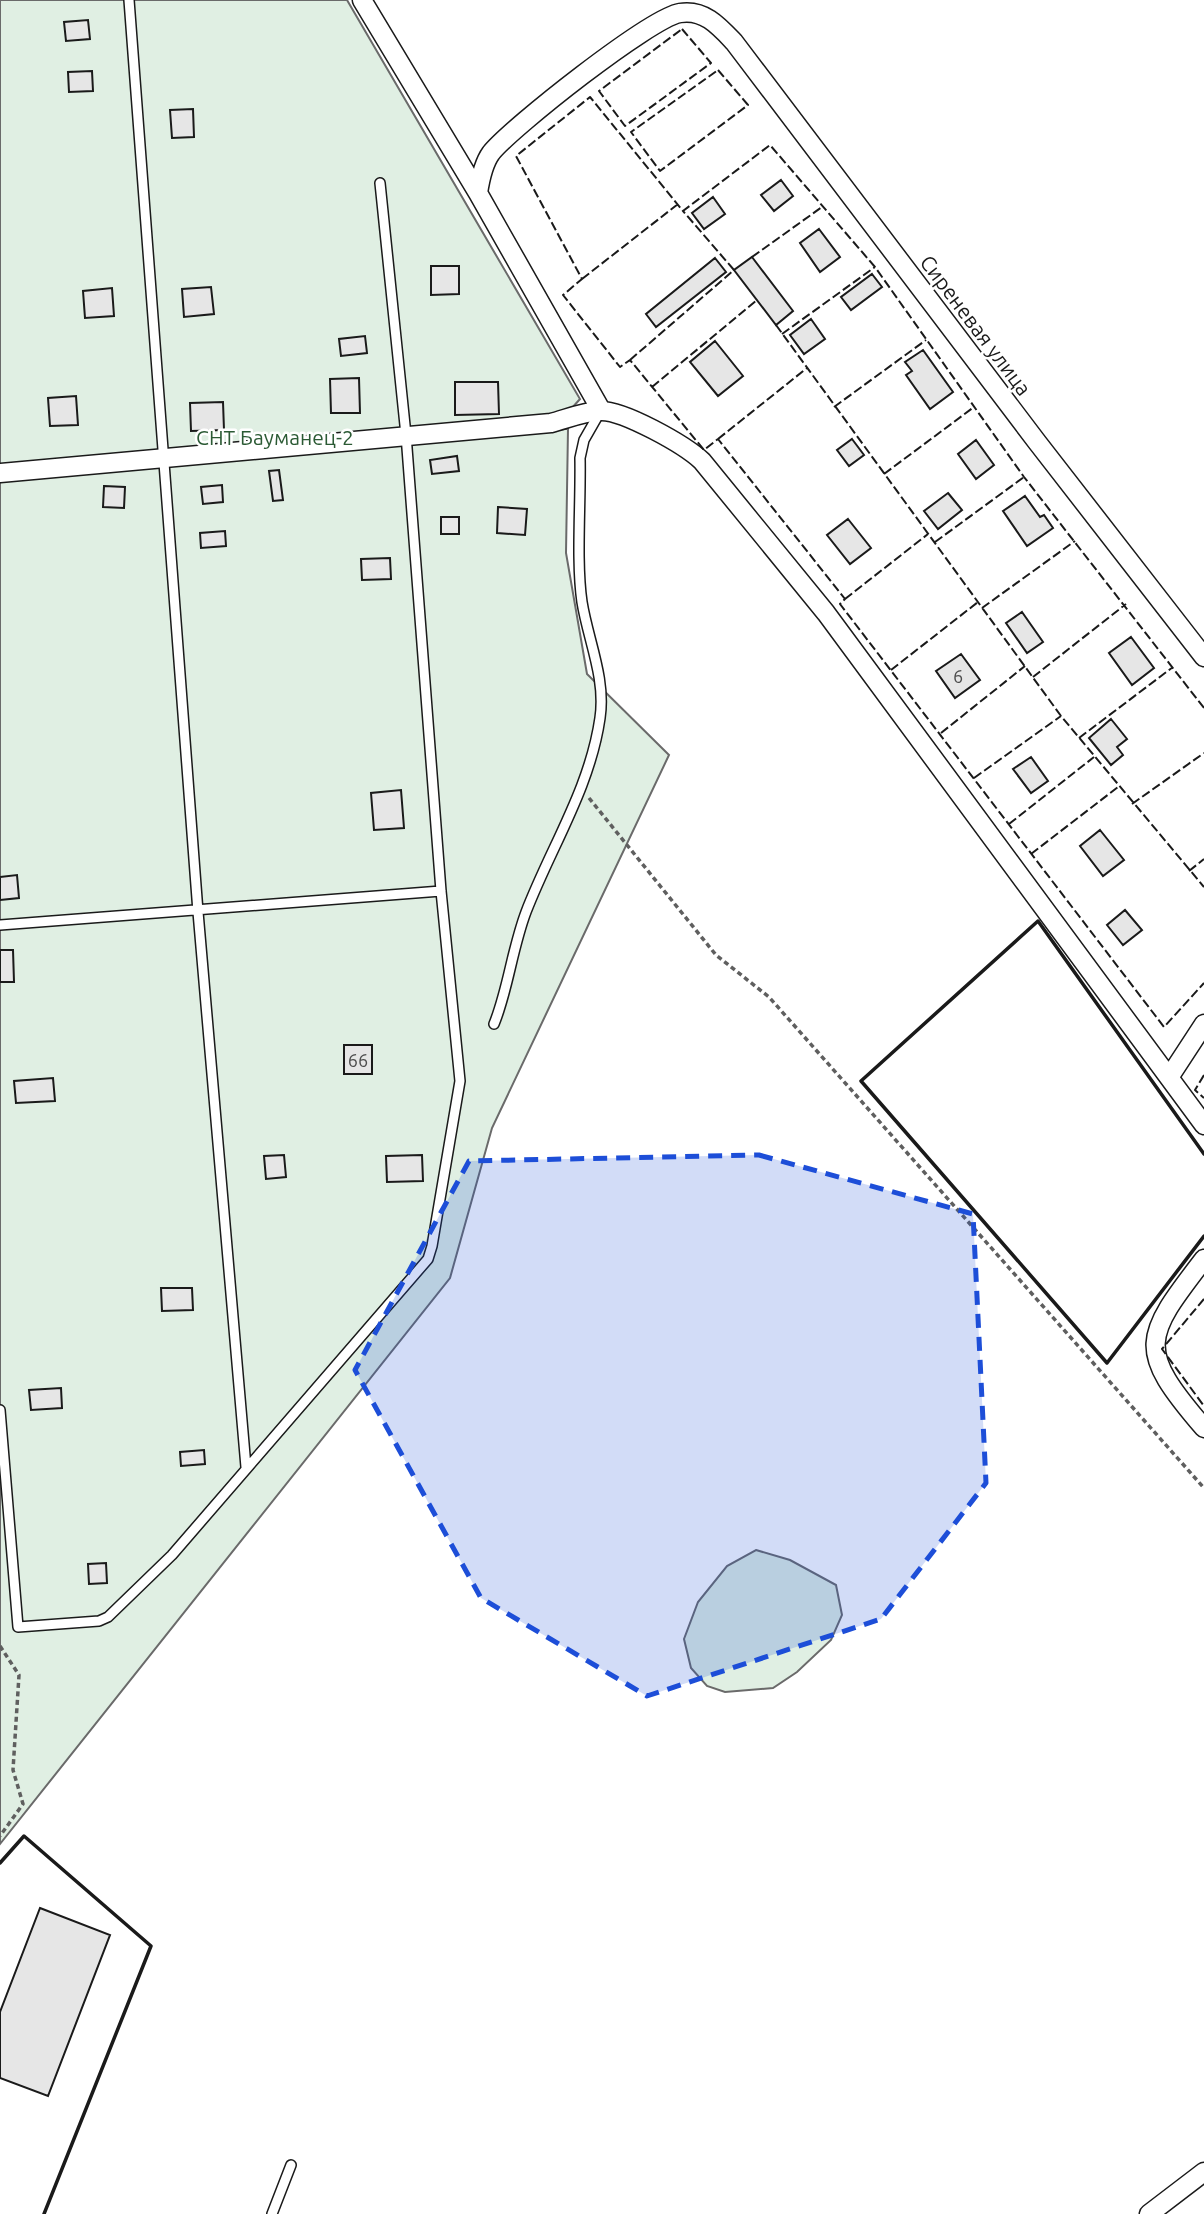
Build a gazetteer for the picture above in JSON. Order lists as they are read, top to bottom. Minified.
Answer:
{"streets":{"street":["Сиреневая улица"]},"parks":["СНТ Бауманец-2"],"house_numbers":["6","66"]}
